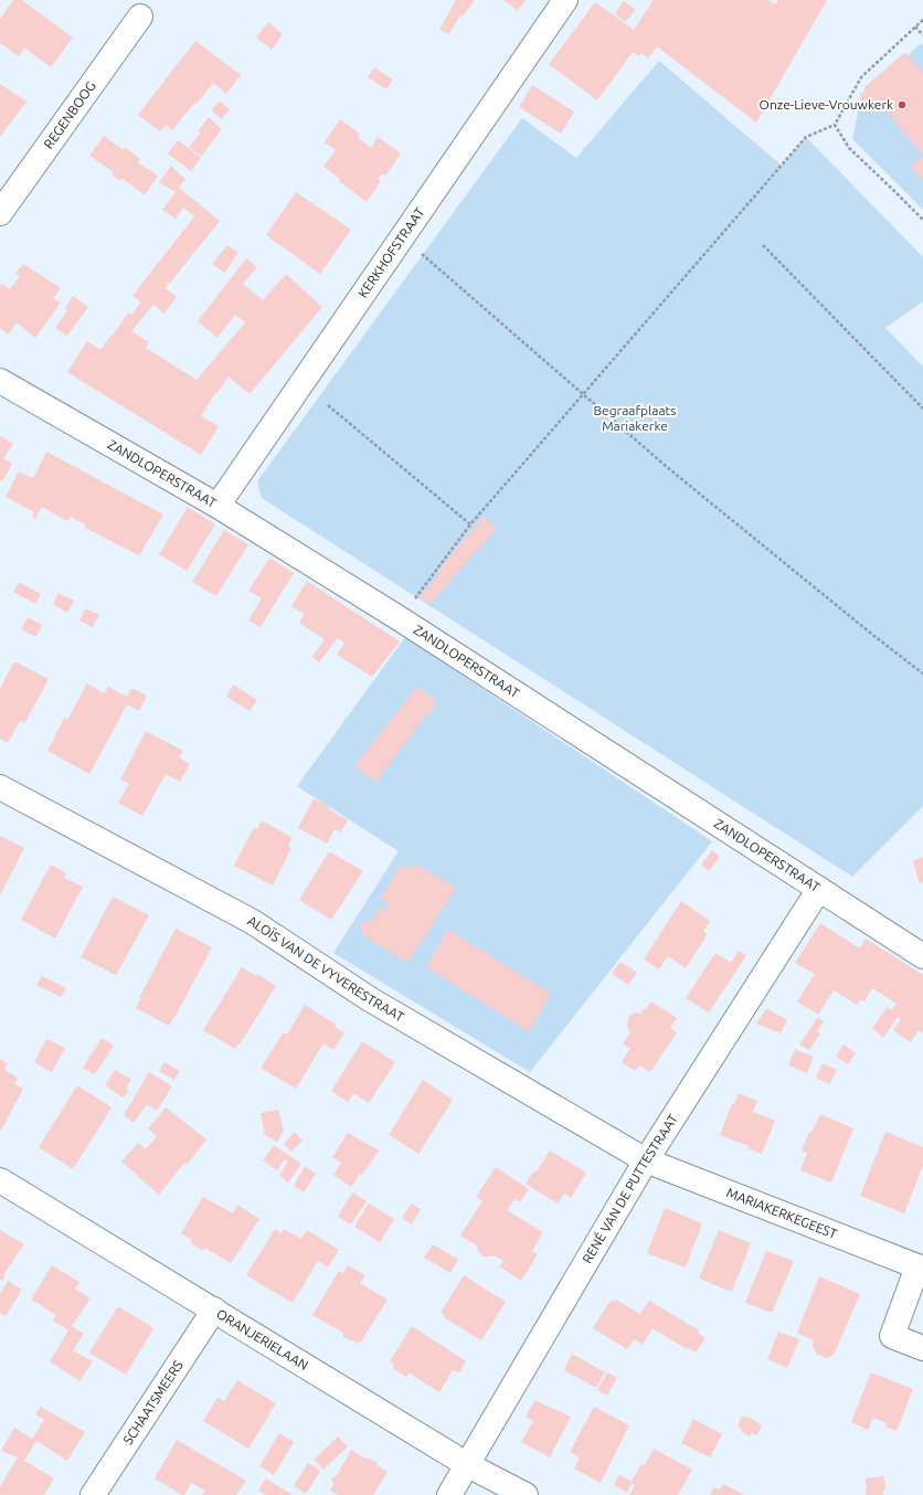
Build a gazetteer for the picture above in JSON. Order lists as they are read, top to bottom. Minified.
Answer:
{"streets":{"street":["REGENBOOG","KERKHOFSTRAAT","ZANDLOPERSTRAAT","ALOÏS VAN DE VYVERESTRAAT","RENÉ VAN DE PUTTESTRAAT","MARIAKERKEGEEST","ORANJERIELAAN","SCHAATSMEERS"]},"crossings":[["KERKHOFSTRAAT","ZANDLOPERSTRAAT"],["ZANDLOPERSTRAAT","RENÉ VAN DE PUTTESTRAAT"],["ALOÏS VAN DE VYVERESTRAAT","RENÉ VAN DE PUTTESTRAAT"],["ALOÏS VAN DE VYVERESTRAAT","MARIAKERKEGEEST"],["RENÉ VAN DE PUTTESTRAAT","MARIAKERKEGEEST"],["RENÉ VAN DE PUTTESTRAAT","ORANJERIELAAN"],["ORANJERIELAAN","SCHAATSMEERS"]],"parks":["Begraafplaats Mariakerke"],"places":["Onze-Lieve-Vrouwkerk"]}
